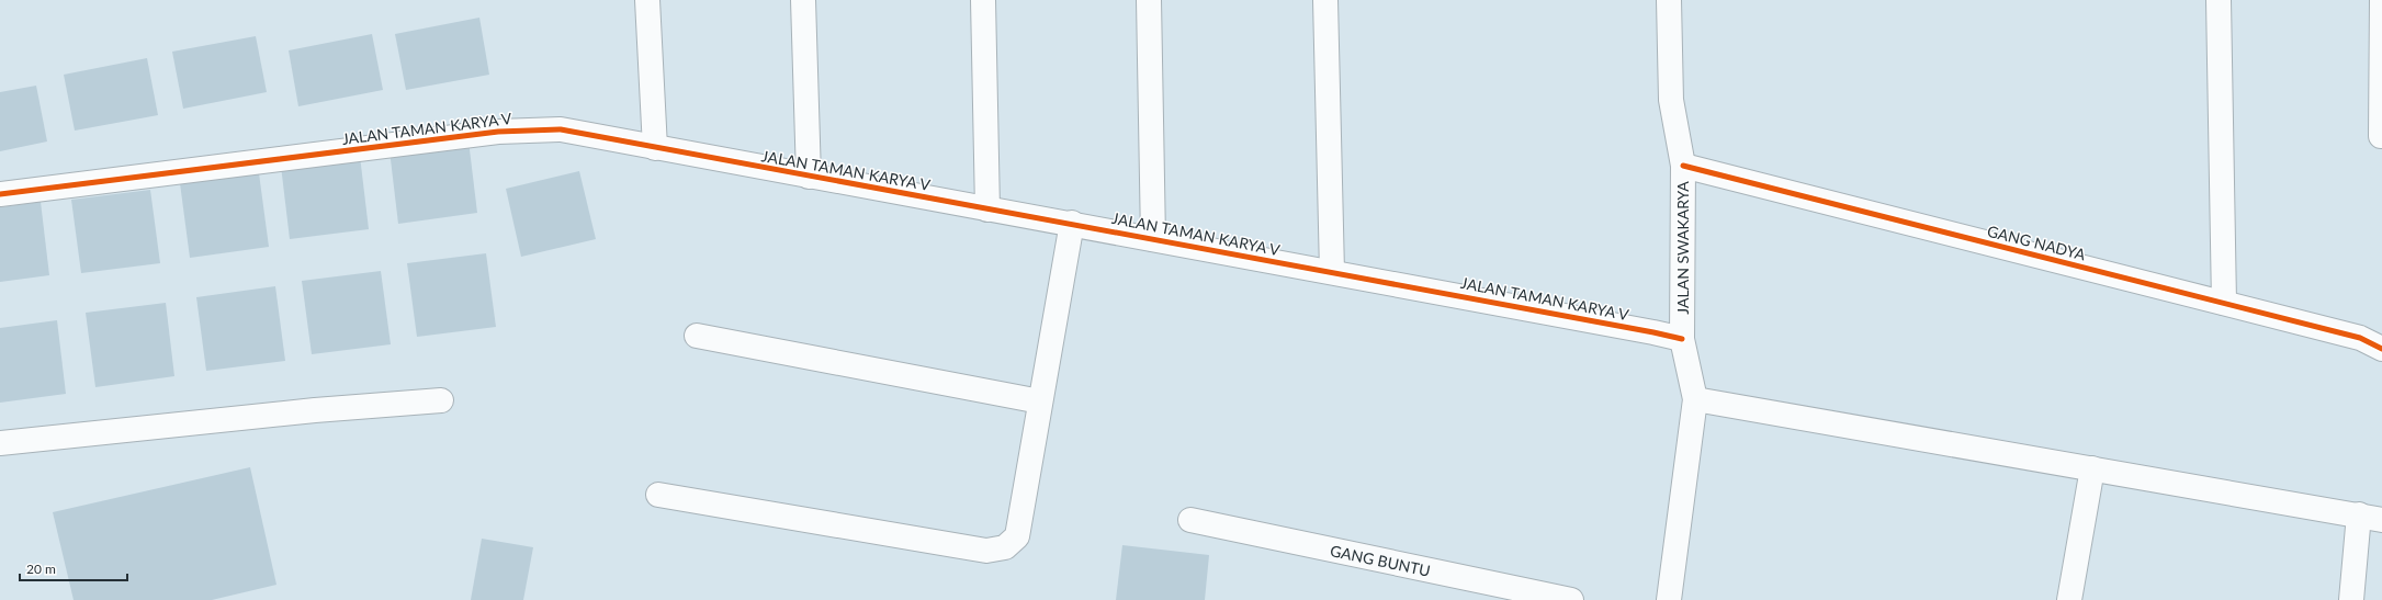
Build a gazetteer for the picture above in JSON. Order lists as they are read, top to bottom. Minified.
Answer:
{"streets":{"street":["JALAN TAMAN KARYA V","GANG NADYA","JALAN SWAKARYA","GANG BUNTU"]},"crossings":[["JALAN TAMAN KARYA V","JALAN SWAKARYA"],["GANG NADYA","JALAN SWAKARYA"]],"scale_bar":"20 m"}
